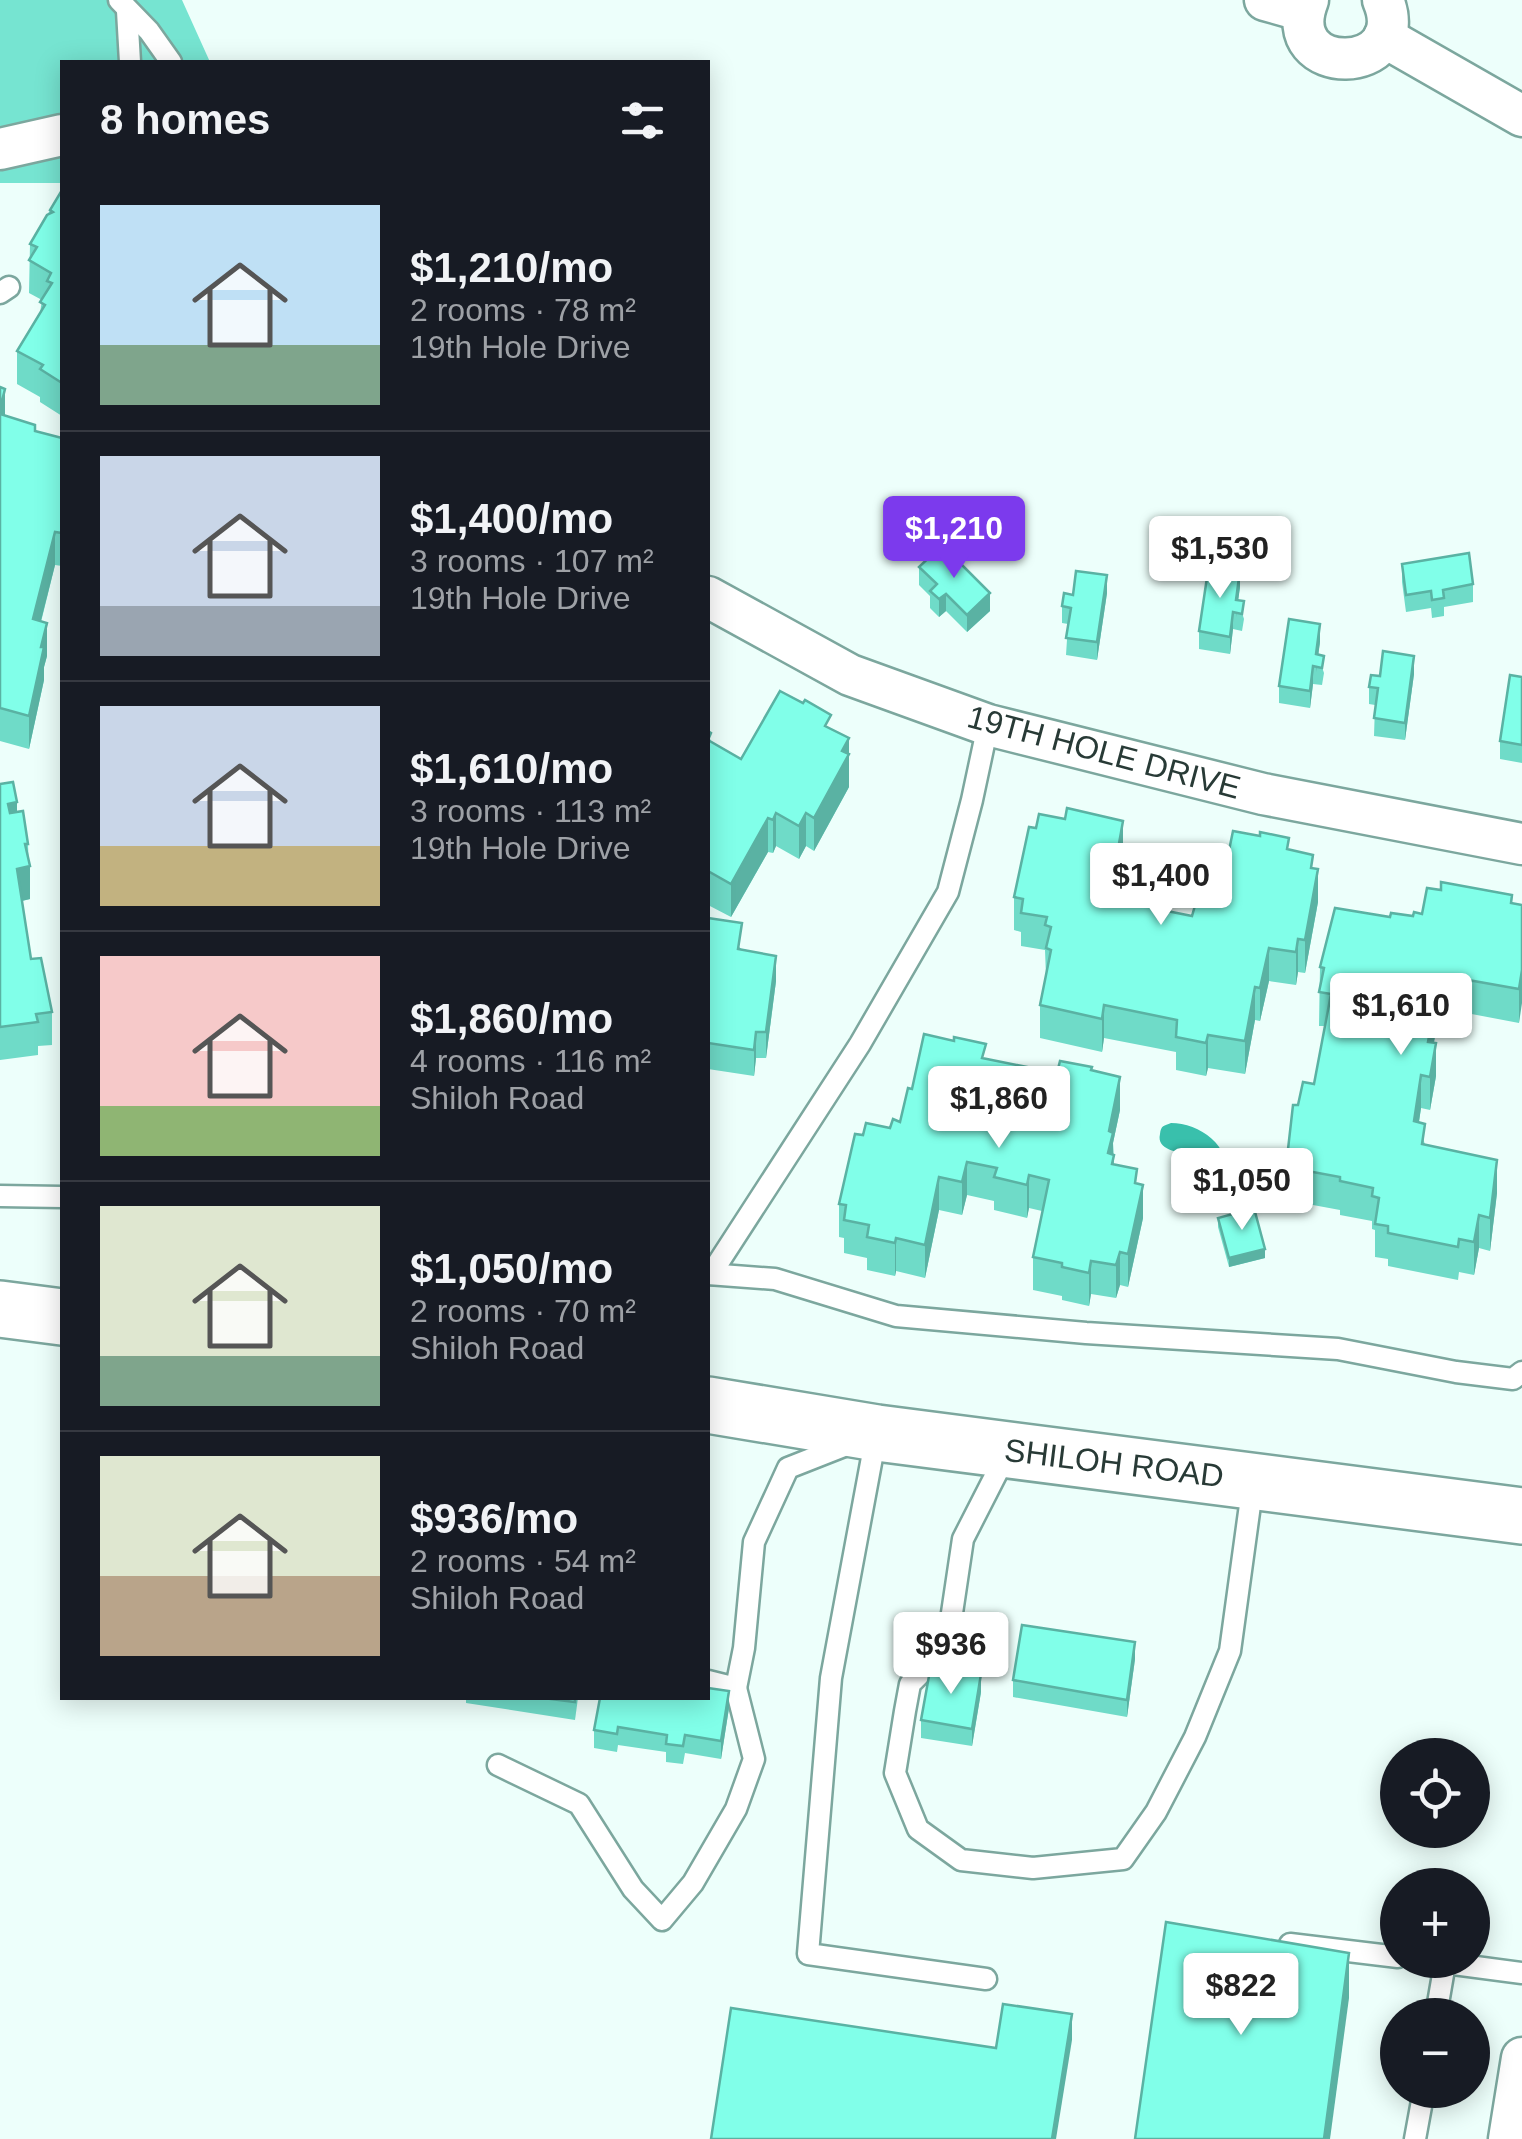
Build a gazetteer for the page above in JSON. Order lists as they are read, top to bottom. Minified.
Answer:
{"streets":{"main road":["SHILOH ROAD"],"street":["19TH HOLE DRIVE"]},"page":{"heading":"8 homes","list":[{"name":"$1,210/mo","note":"2 rooms · 78 m² · 19th Hole Drive"},{"name":"$1,400/mo","note":"3 rooms · 107 m² · 19th Hole Drive"},{"name":"$1,610/mo","note":"3 rooms · 113 m² · 19th Hole Drive"},{"name":"$1,860/mo","note":"4 rooms · 116 m² · Shiloh Road"},{"name":"$1,050/mo","note":"2 rooms · 70 m² · Shiloh Road"},{"name":"$936/mo","note":"2 rooms · 54 m² · Shiloh Road"}],"price":["$1,210","$1,530","$1,400","$1,610","$1,860","$1,050","$936","$822"],"map_buttons":["+","−"]}}
